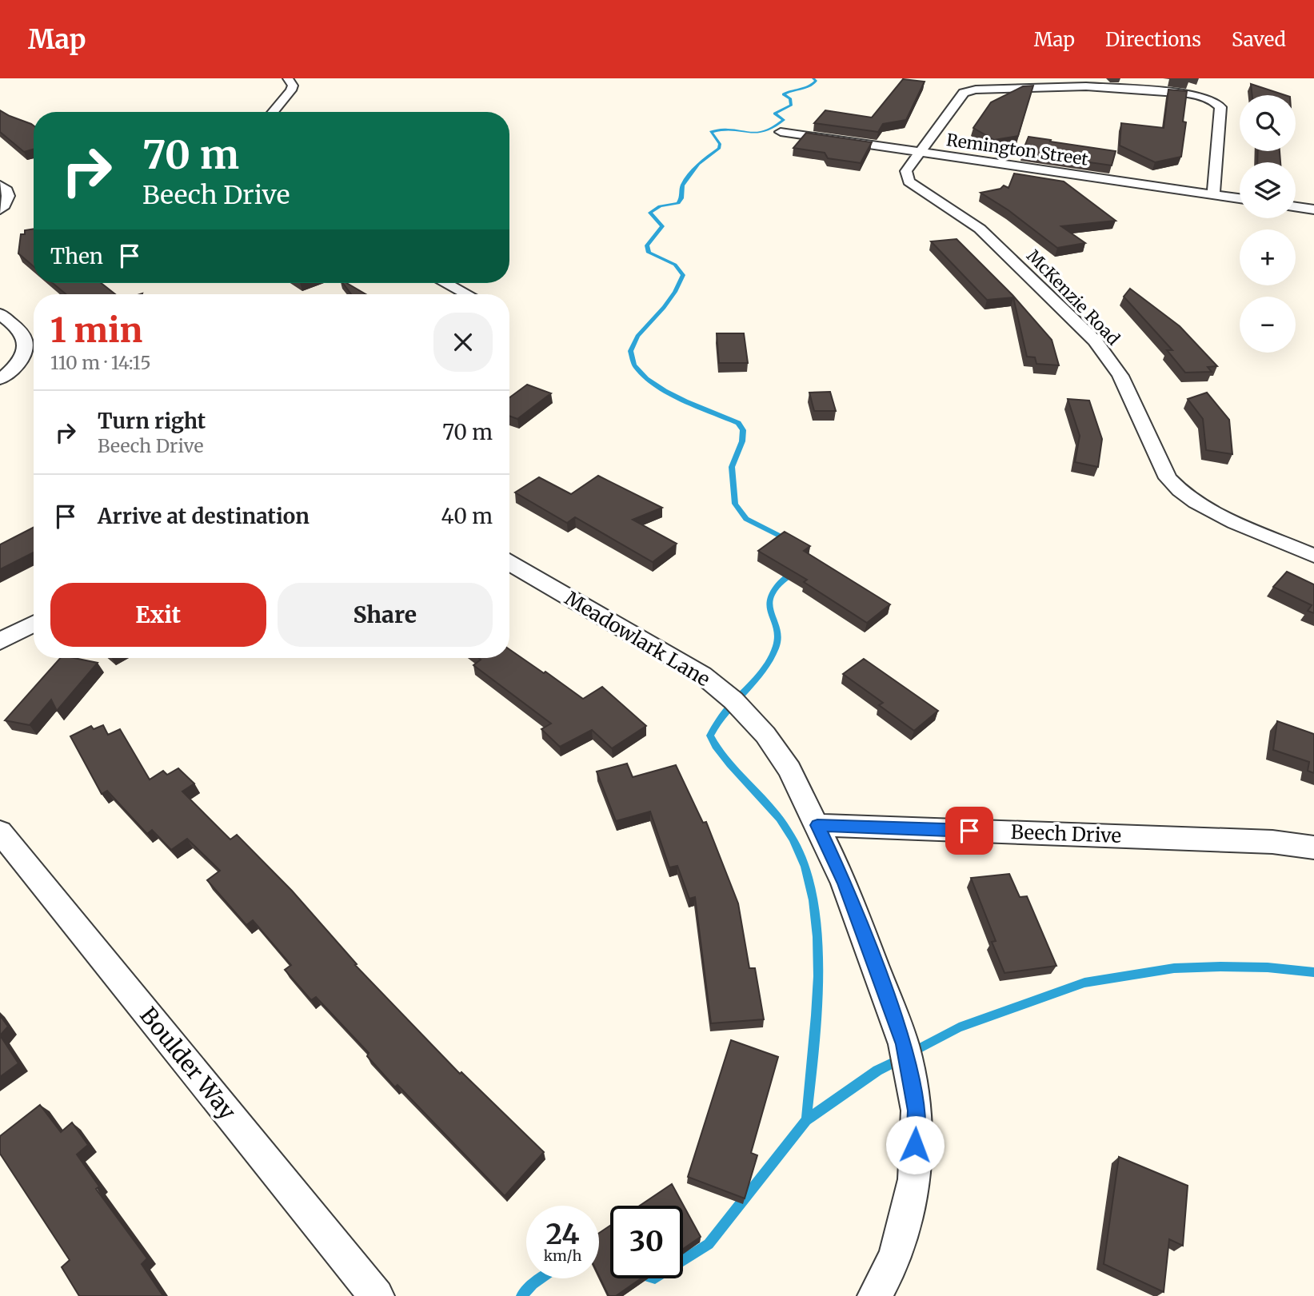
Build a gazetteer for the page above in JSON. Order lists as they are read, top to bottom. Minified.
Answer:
{"streets":{"street":["Remington Street","McKenzie Road","Meadowlark Lane","Beech Drive","Boulder Way"]},"crossings":[["Remington Street","McKenzie Road"],["Meadowlark Lane","Beech Drive"]],"page":{"header":"Map","nav":["Map","Directions","Saved"],"map_buttons":["+","−"],"turn":["70 m","Beech Drive"],"then":"Then","heading":["1 min","110 m · 14:15"],"list":[{"name":"Turn right","note":"Beech Drive","value":"70 m"},{"name":"Arrive at destination","value":"40 m"}],"buttons":["Exit","Share"],"speed":"24 km/h","limit":"30"}}
